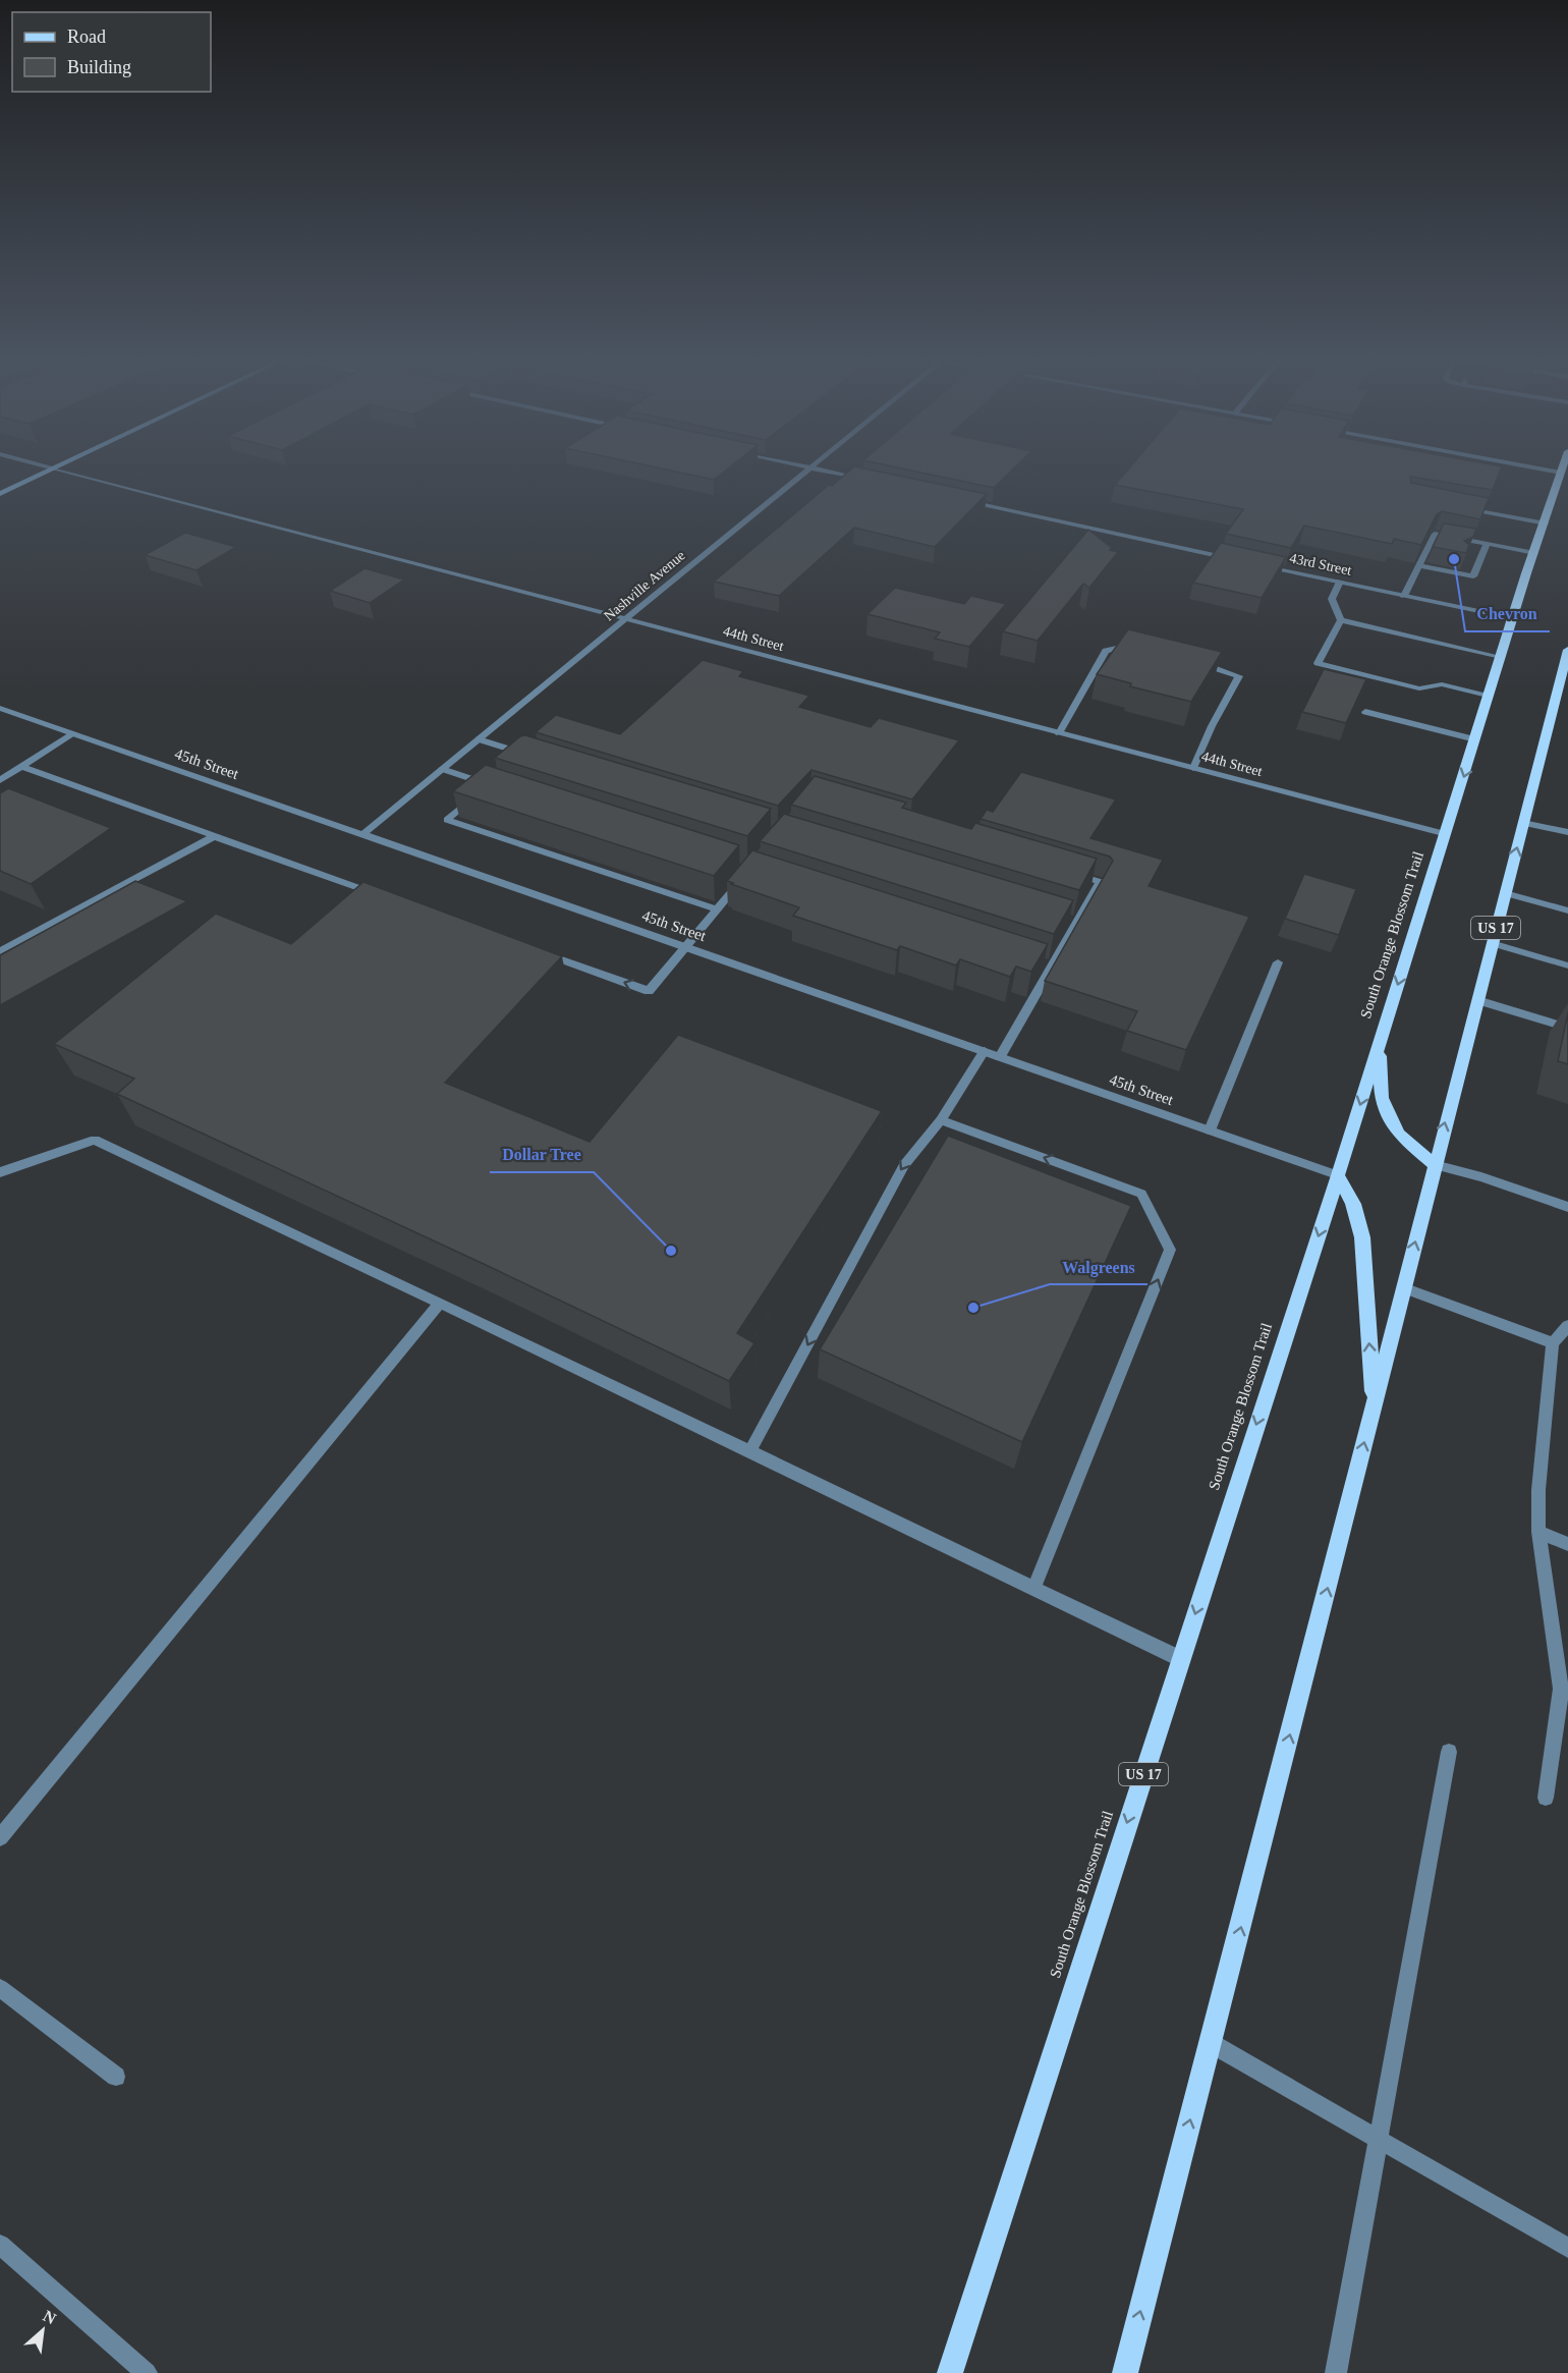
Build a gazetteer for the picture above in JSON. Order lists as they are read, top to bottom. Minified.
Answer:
{"streets":{"main road":["US 17","South Orange Blossom Trail"],"street":["43rd Street","Nashville Avenue","44th Street","45th Street"]},"crossings":[["43rd Street","South Orange Blossom Trail"],["Nashville Avenue","44th Street"],["Nashville Avenue","45th Street"],["44th Street","South Orange Blossom Trail"],["45th Street","South Orange Blossom Trail"]],"places":["Chevron","Dollar Tree","Walgreens"],"legend":["Road","Building"],"north":"top right"}
